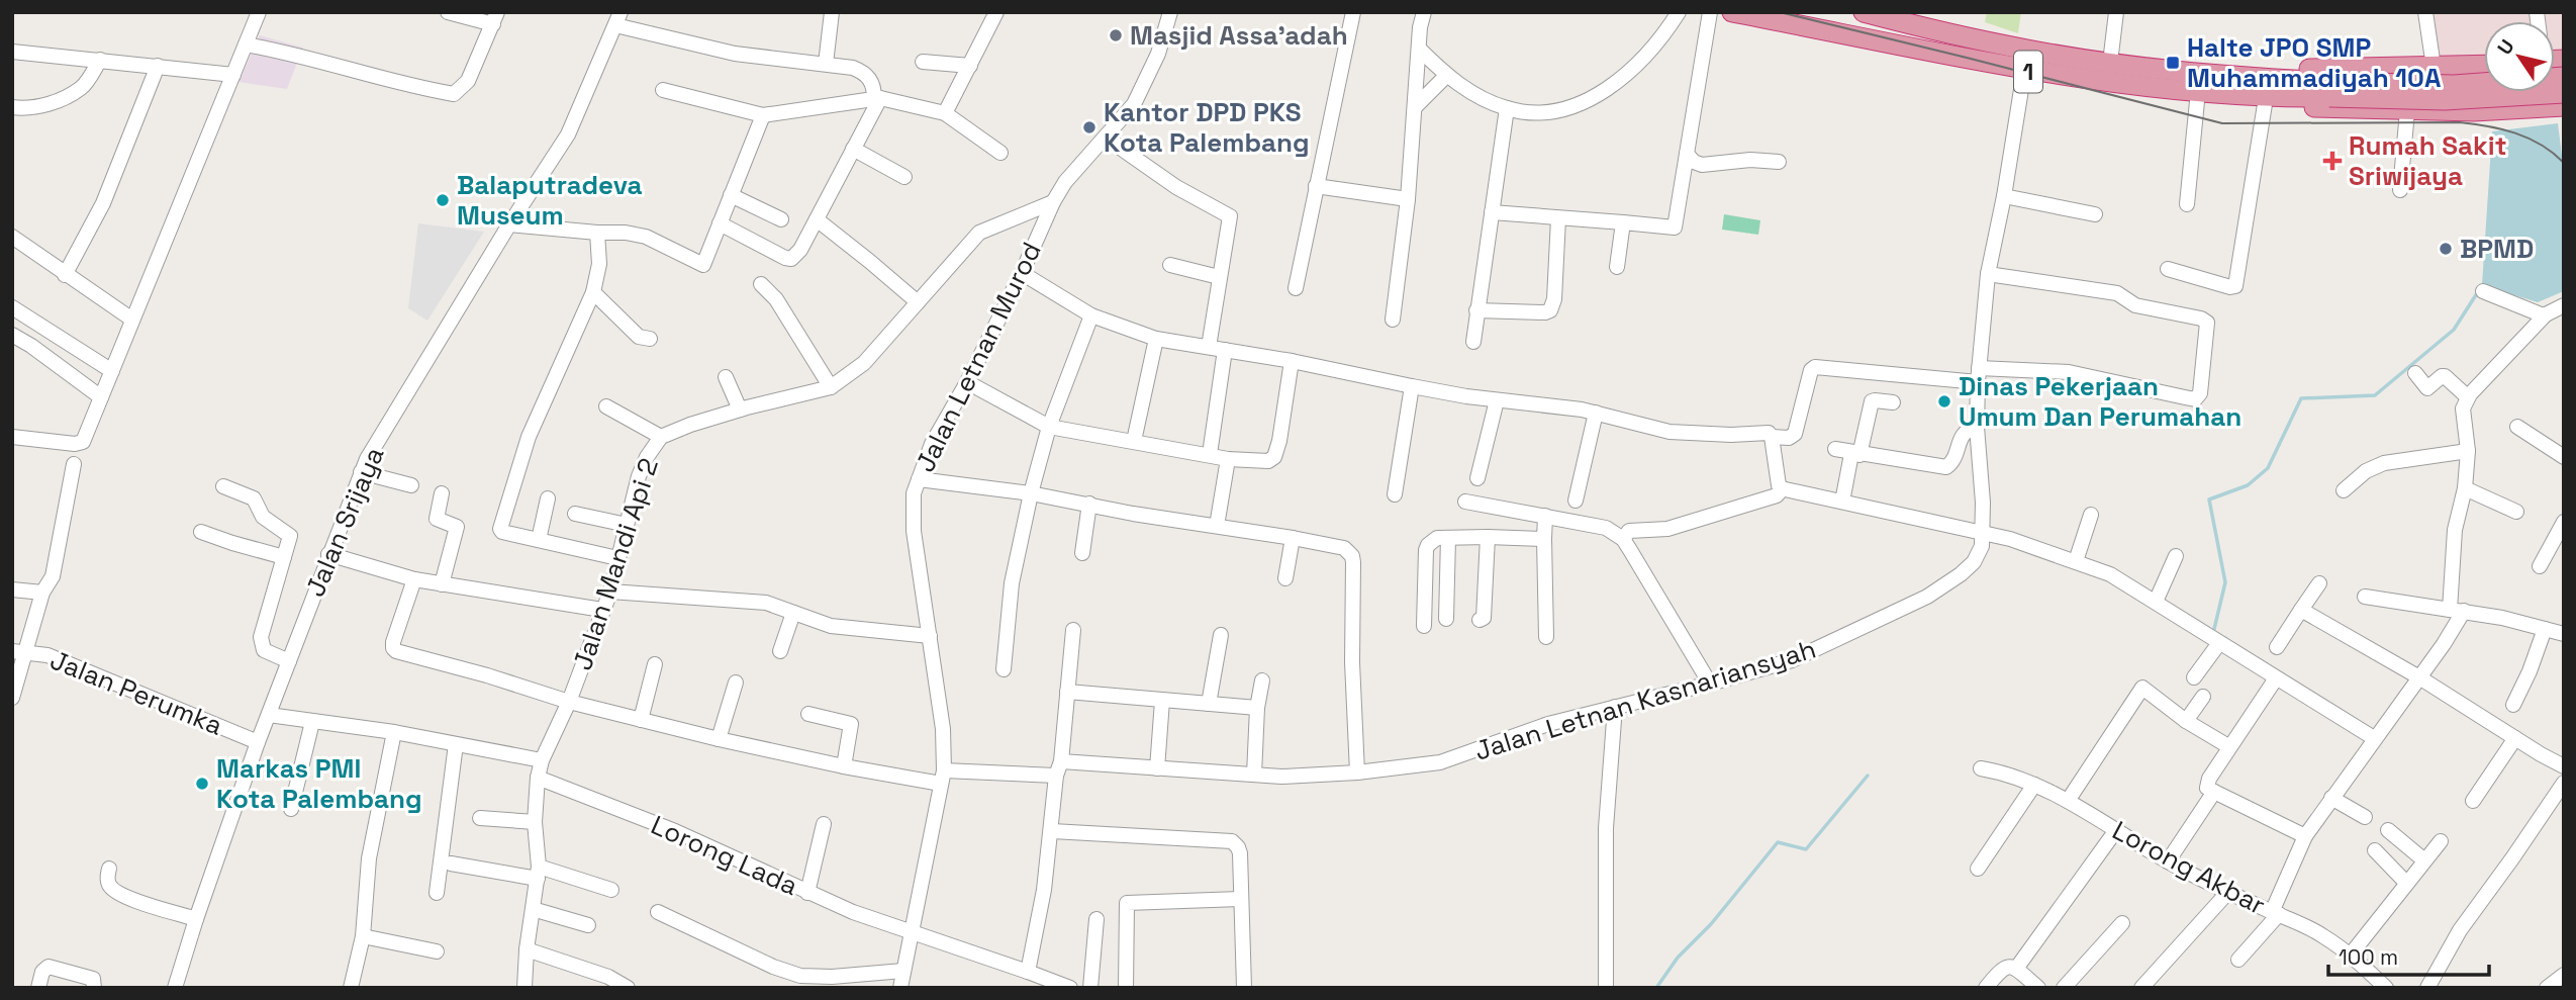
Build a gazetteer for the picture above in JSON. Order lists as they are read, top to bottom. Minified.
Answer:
{"streets":{"highway":["1"],"street":["Jalan Letnan Murod","Jalan Srijaya","Jalan Mandi Api 2","Jalan Perumka","Jalan Letnan Kasnariansyah","Lorong Lada","Lorong Akbar"]},"crossings":[["1","Jalan Letnan Kasnariansyah"],["Jalan Letnan Murod","Jalan Mandi Api 2"],["Jalan Letnan Murod","Jalan Letnan Kasnariansyah"],["Jalan Letnan Murod","Lorong Lada"],["Jalan Srijaya","Jalan Perumka"],["Jalan Mandi Api 2","Jalan Letnan Kasnariansyah"],["Jalan Mandi Api 2","Lorong Lada"]],"places":{"other":["Masjid Assa'adah","Kantor DPD PKS Kota Palembang","Balaputradeva Museum","BPMD","Dinas Pekerjaan Umum Dan Perumahan","Markas PMI Kota Palembang"],"transit":["Halte JPO SMP Muhammadiyah 10A"],"health":["Rumah Sakit Sriwijaya"]},"scale_bar":"100 m","north":"top left"}
